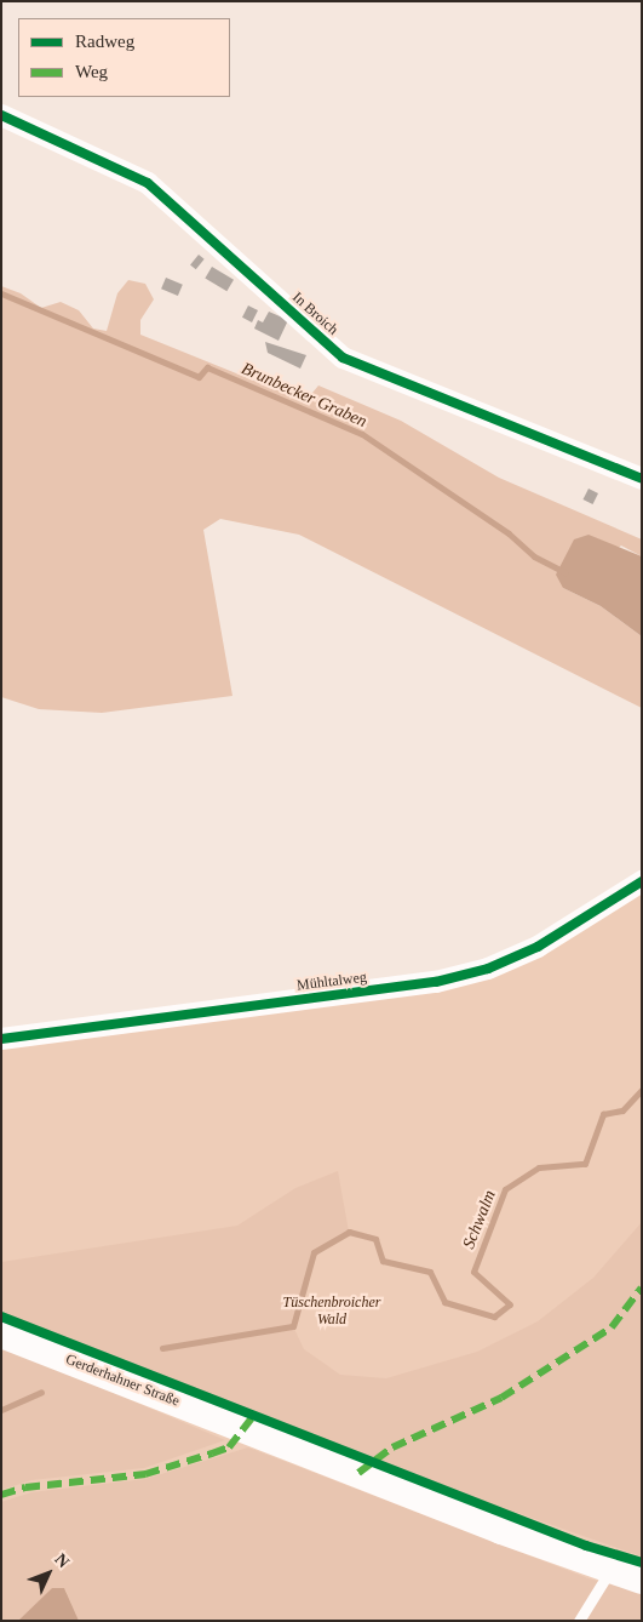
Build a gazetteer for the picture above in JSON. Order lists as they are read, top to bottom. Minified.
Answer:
{"streets":{"main road":["Gerderhahner Straße"],"street":["In Broich","Mühltalweg"]},"water":["Brunbecker Graben","Schwalm"],"parks":["Tüschenbroicher Wald"],"legend":["Radweg","Weg"],"north":"top right"}
